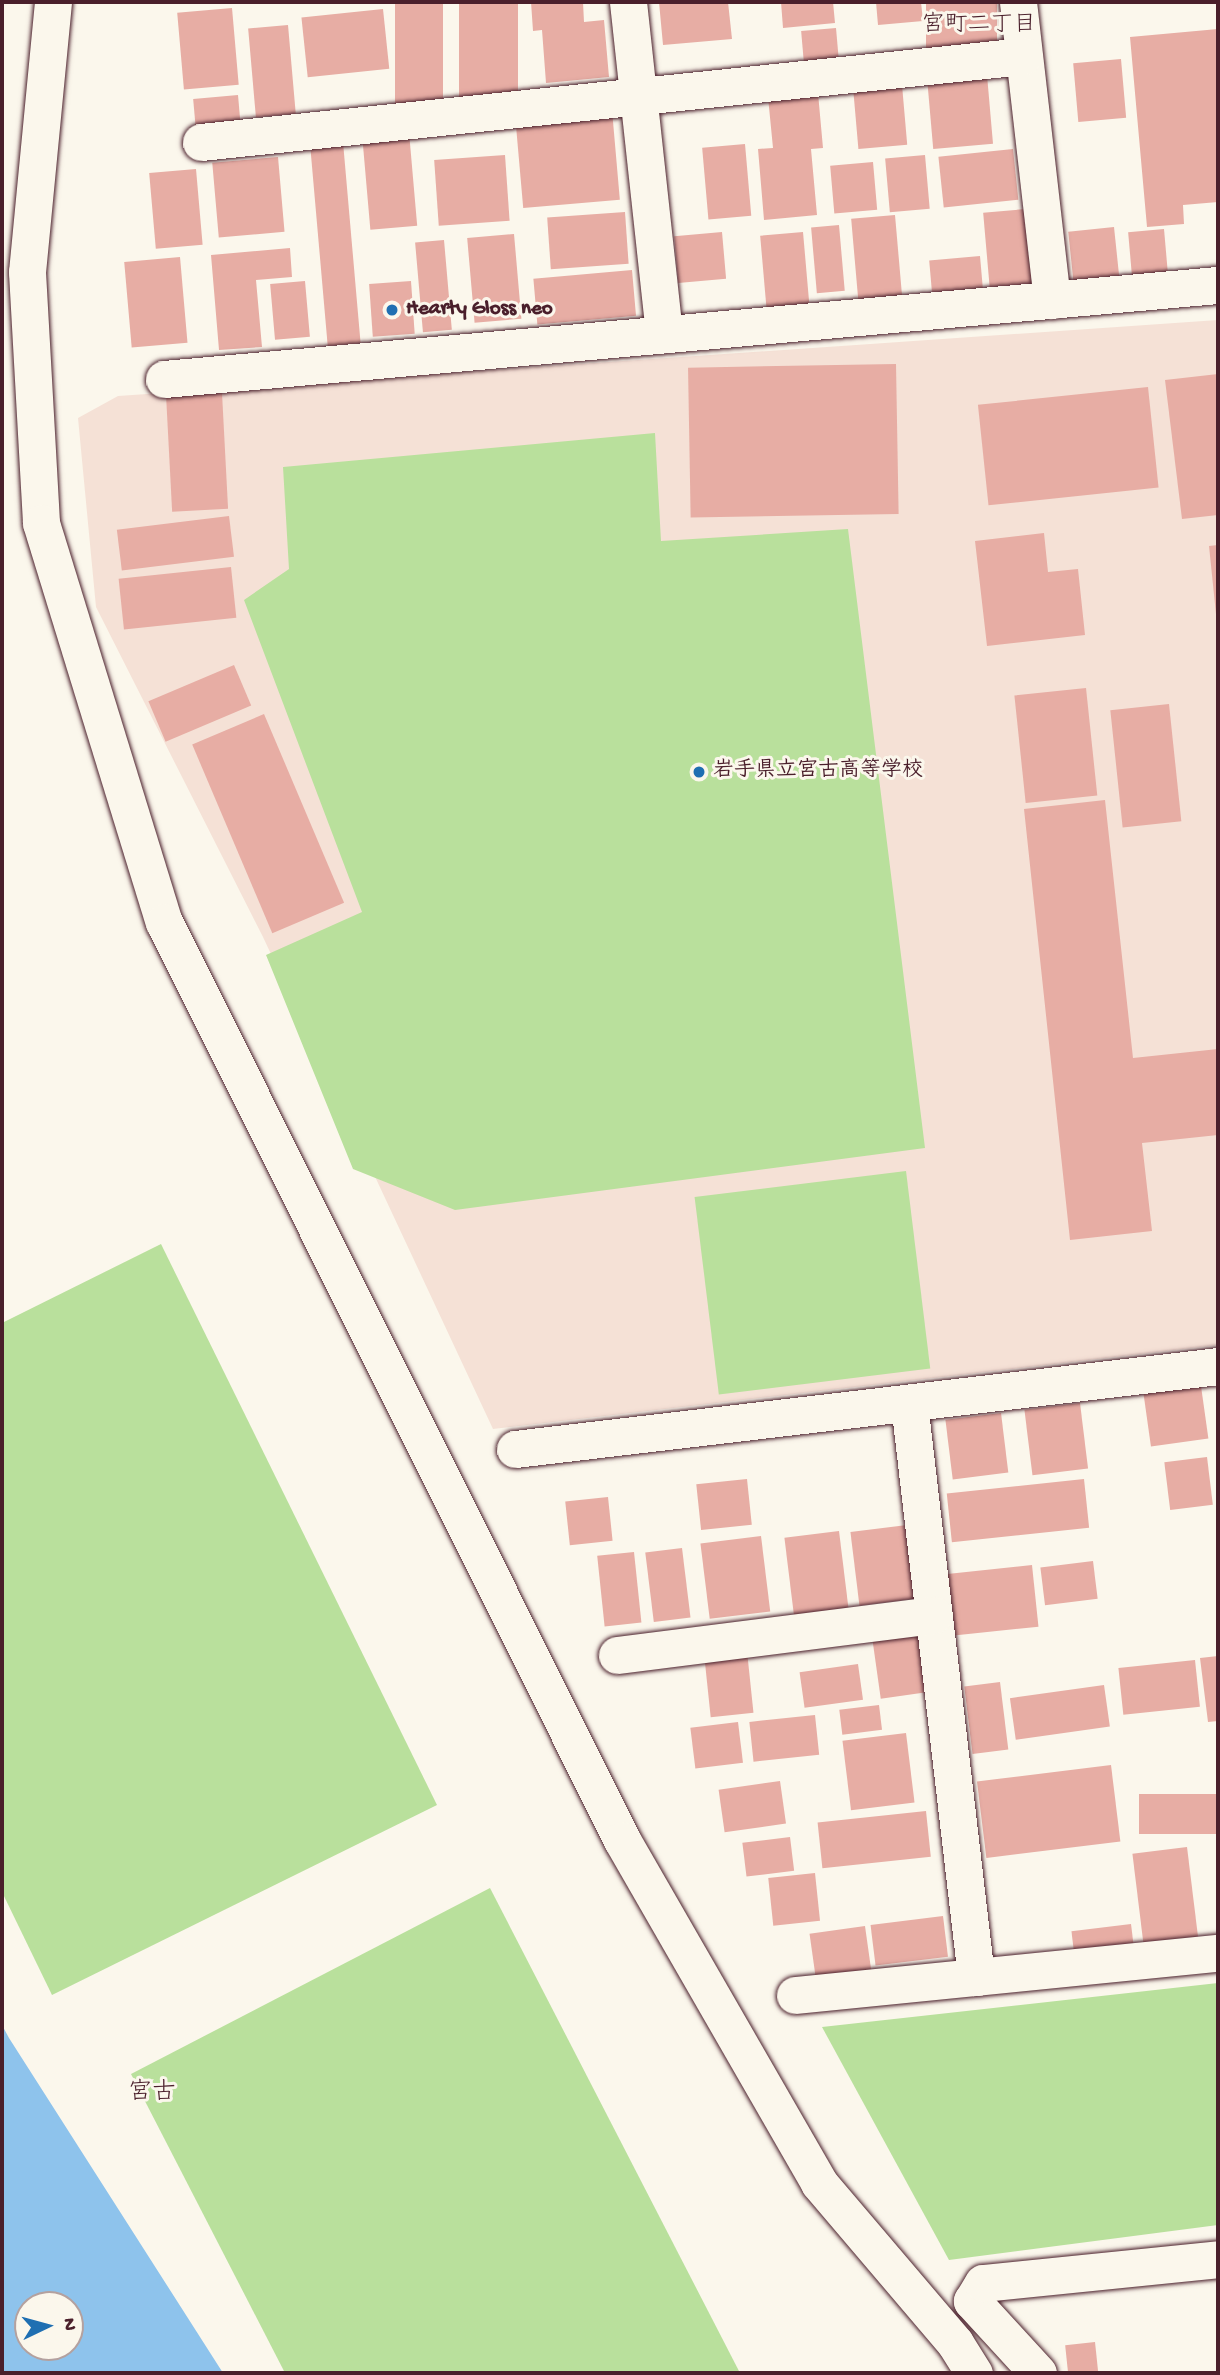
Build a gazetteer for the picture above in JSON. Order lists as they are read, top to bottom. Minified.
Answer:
{"districts":["宮町二丁目","宮古"],"places":["Hearty Gloss neo","岩手県立宮古高等学校"],"north":"right"}
